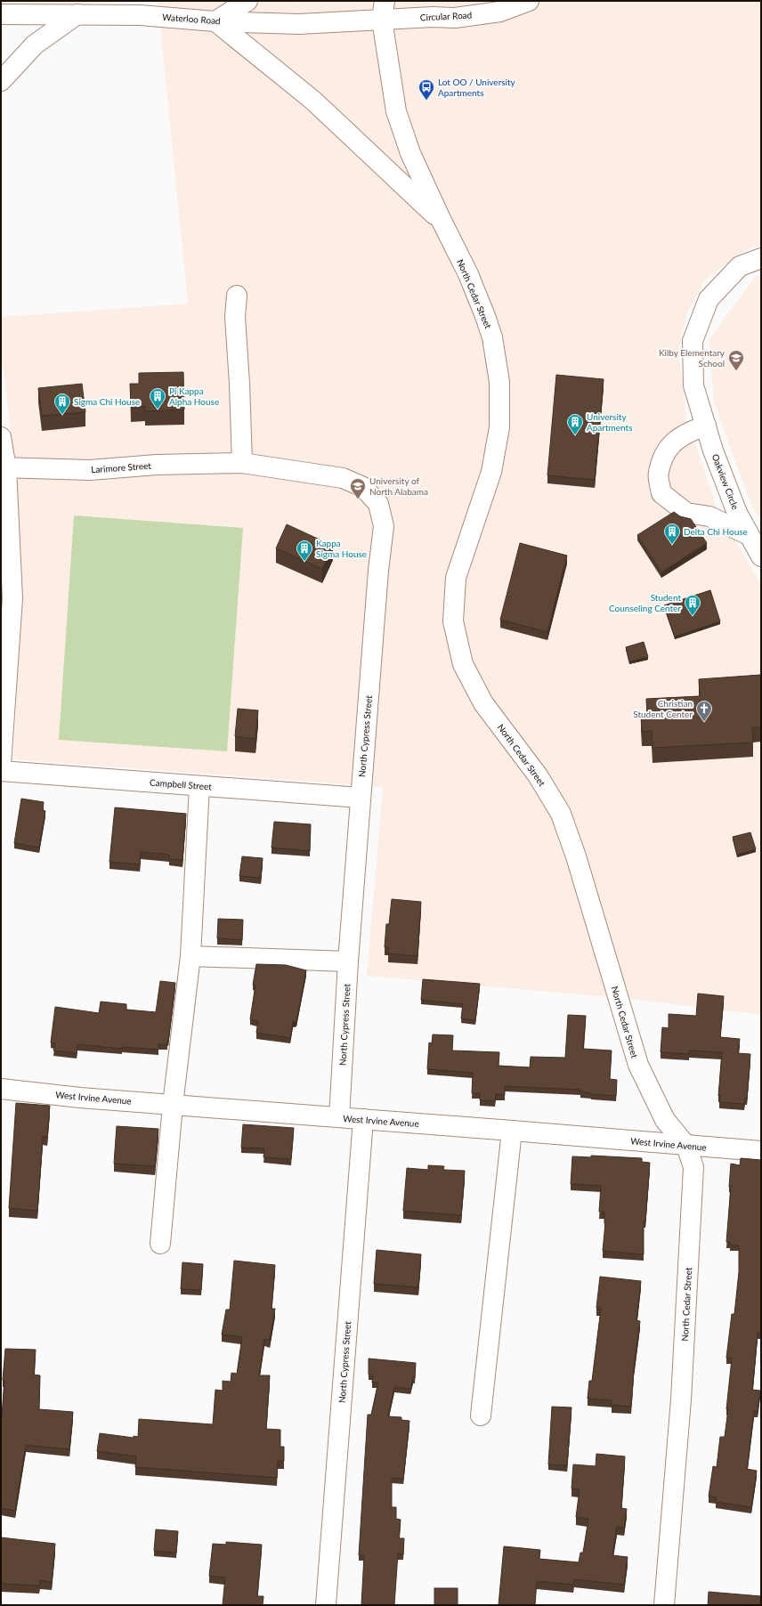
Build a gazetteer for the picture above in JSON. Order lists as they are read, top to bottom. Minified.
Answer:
{"streets":{"street":["Circular Road","Waterloo Road","North Cedar Street","Larimore Street","Oakview Circle","North Cypress Street","Campbell Street","West Irvine Avenue"]},"crossings":[["Circular Road","Waterloo Road"],["Circular Road","North Cedar Street"],["Waterloo Road","North Cedar Street"],["North Cedar Street","West Irvine Avenue"],["Larimore Street","North Cypress Street"],["North Cypress Street","Campbell Street"],["North Cypress Street","West Irvine Avenue"]],"places":{"bus stop":["Lot OO / University Apartments"],"school or university":["Kilby Elementary School","University of North Alabama"],"building":["Pi Kappa Alpha House","Sigma Chi House","University Apartments","Delta Chi House","Kappa Sigma House","Student Counseling Center"],"church":["Christian Student Center"]}}
